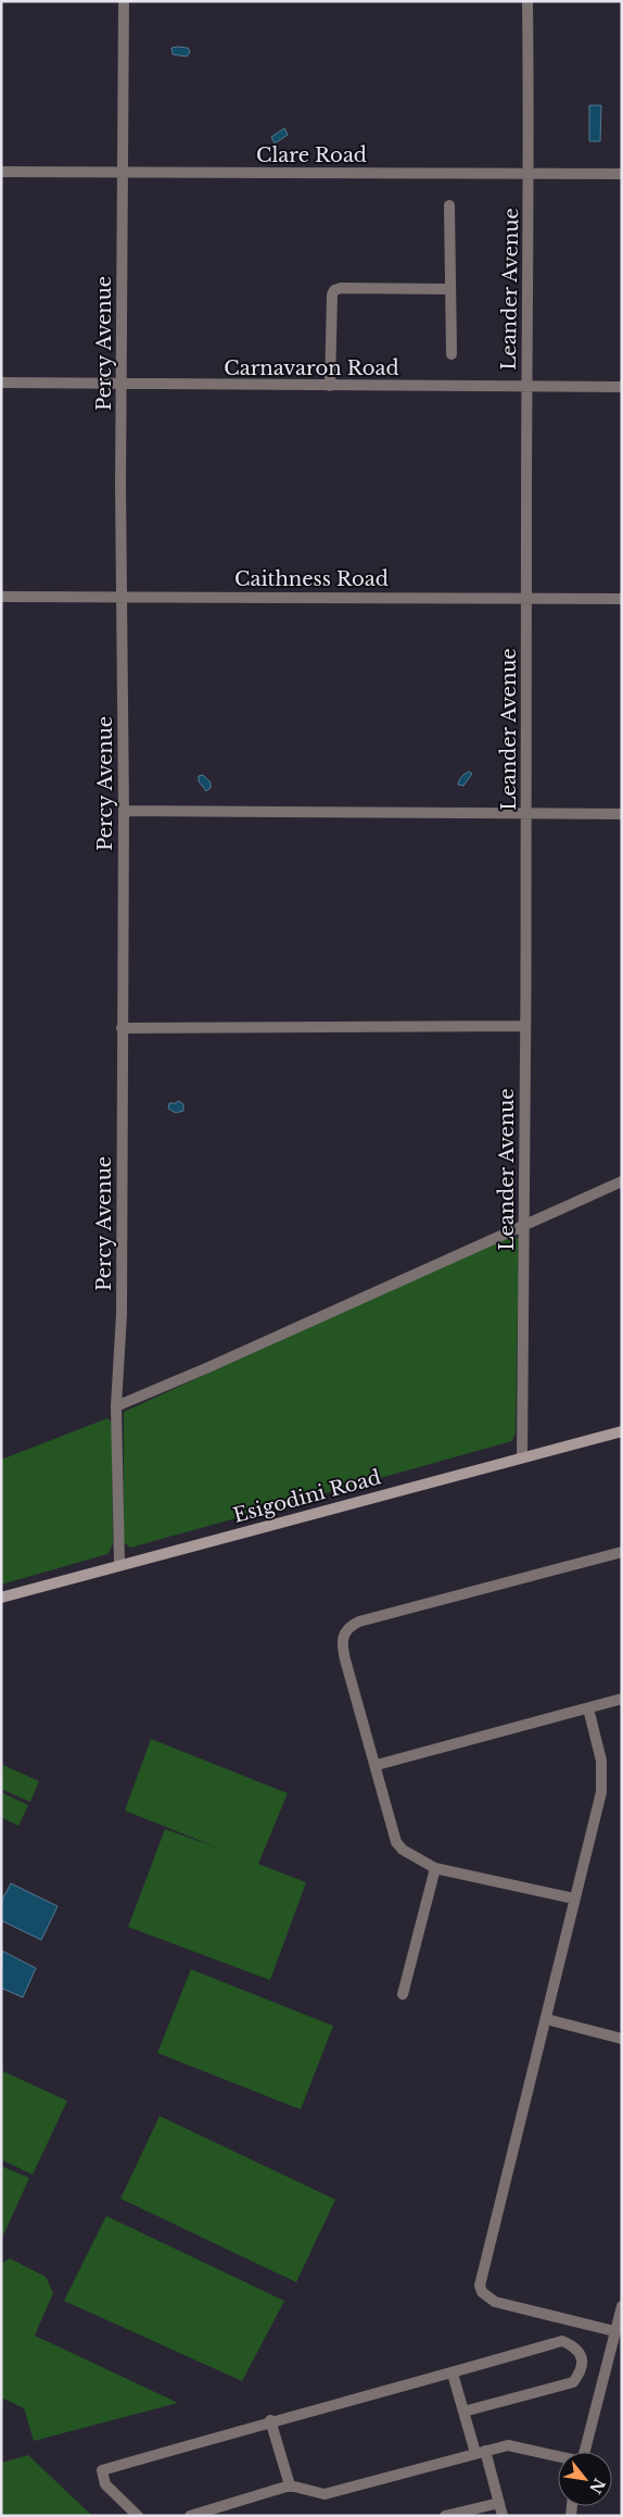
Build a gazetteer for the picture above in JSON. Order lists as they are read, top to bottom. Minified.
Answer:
{"streets":{"main road":["Esigodini Road"],"street":["Clare Road","Leander Avenue","Percy Avenue","Carnavaron Road","Caithness Road"]},"crossings":[["Clare Road","Leander Avenue"],["Clare Road","Percy Avenue"],["Leander Avenue","Carnavaron Road"],["Leander Avenue","Caithness Road"],["Leander Avenue","Esigodini Road"],["Percy Avenue","Carnavaron Road"],["Percy Avenue","Caithness Road"],["Percy Avenue","Esigodini Road"]],"north":"bottom right"}
